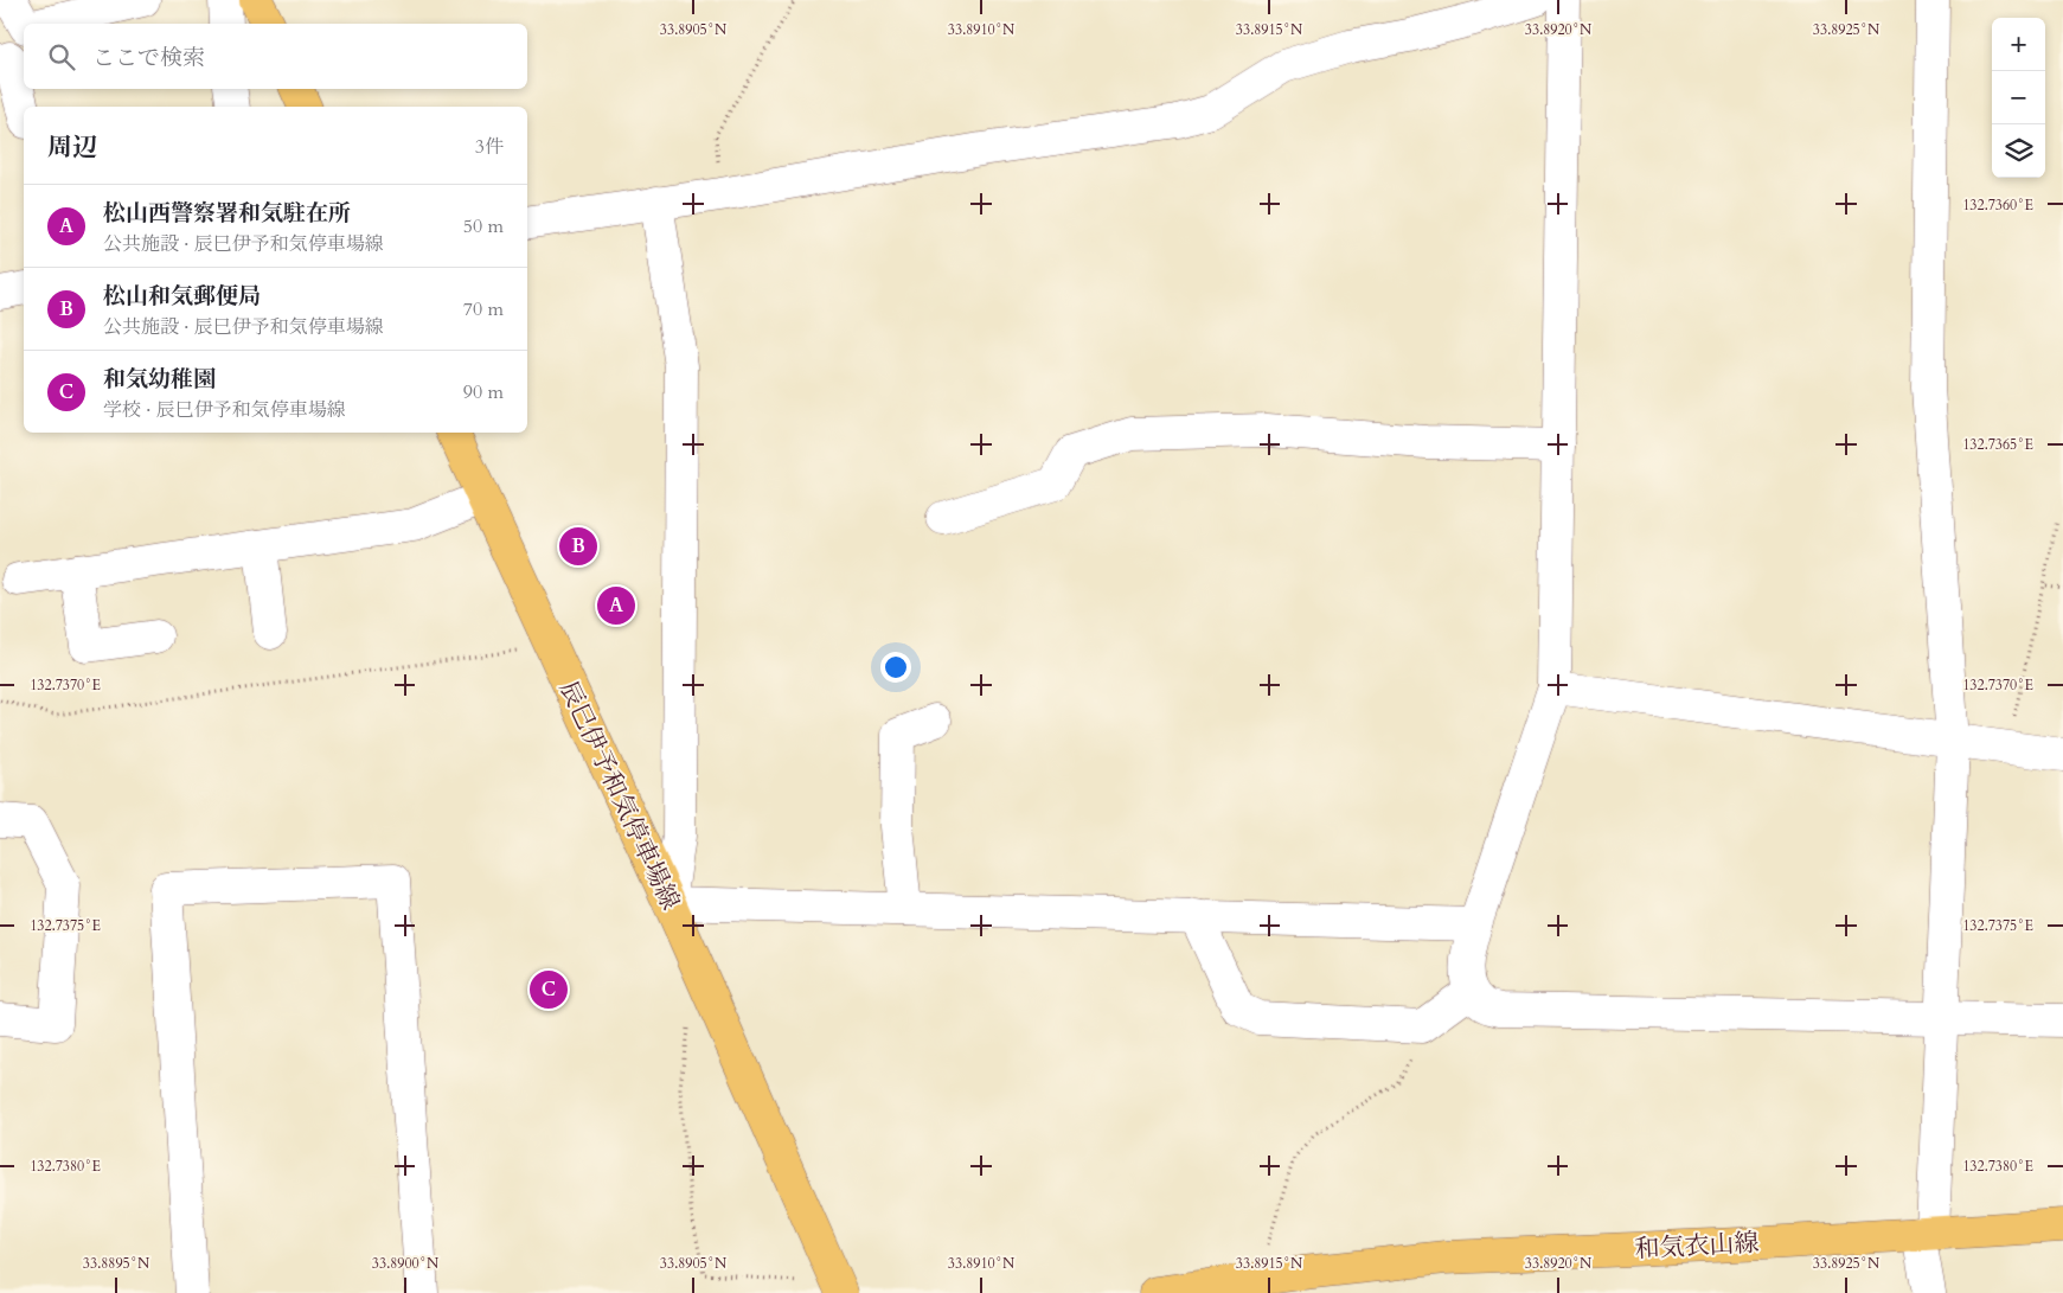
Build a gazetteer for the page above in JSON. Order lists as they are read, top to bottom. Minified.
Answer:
{"streets":{"main road":["辰巳伊予和気停車場線","和気衣山線"]},"page":{"map_buttons":["+","−"],"search":"ここで検索","heading":["周辺","3件"],"list":[{"mark":"A","name":"松山西警察署和気駐在所","note":"公共施設 · 辰巳伊予和気停車場線","value":"50 m"},{"mark":"B","name":"松山和気郵便局","note":"公共施設 · 辰巳伊予和気停車場線","value":"70 m"},{"mark":"C","name":"和気幼稚園","note":"学校 · 辰巳伊予和気停車場線","value":"90 m"}],"pins":["B","A","C"]},"coordinates":["33.8905°N","33.8910°N","33.8915°N","33.8920°N","33.8925°N","132.7360°E","132.7365°E","132.7370°E","132.7375°E","132.7380°E","33.8895°N","33.8900°N"]}
